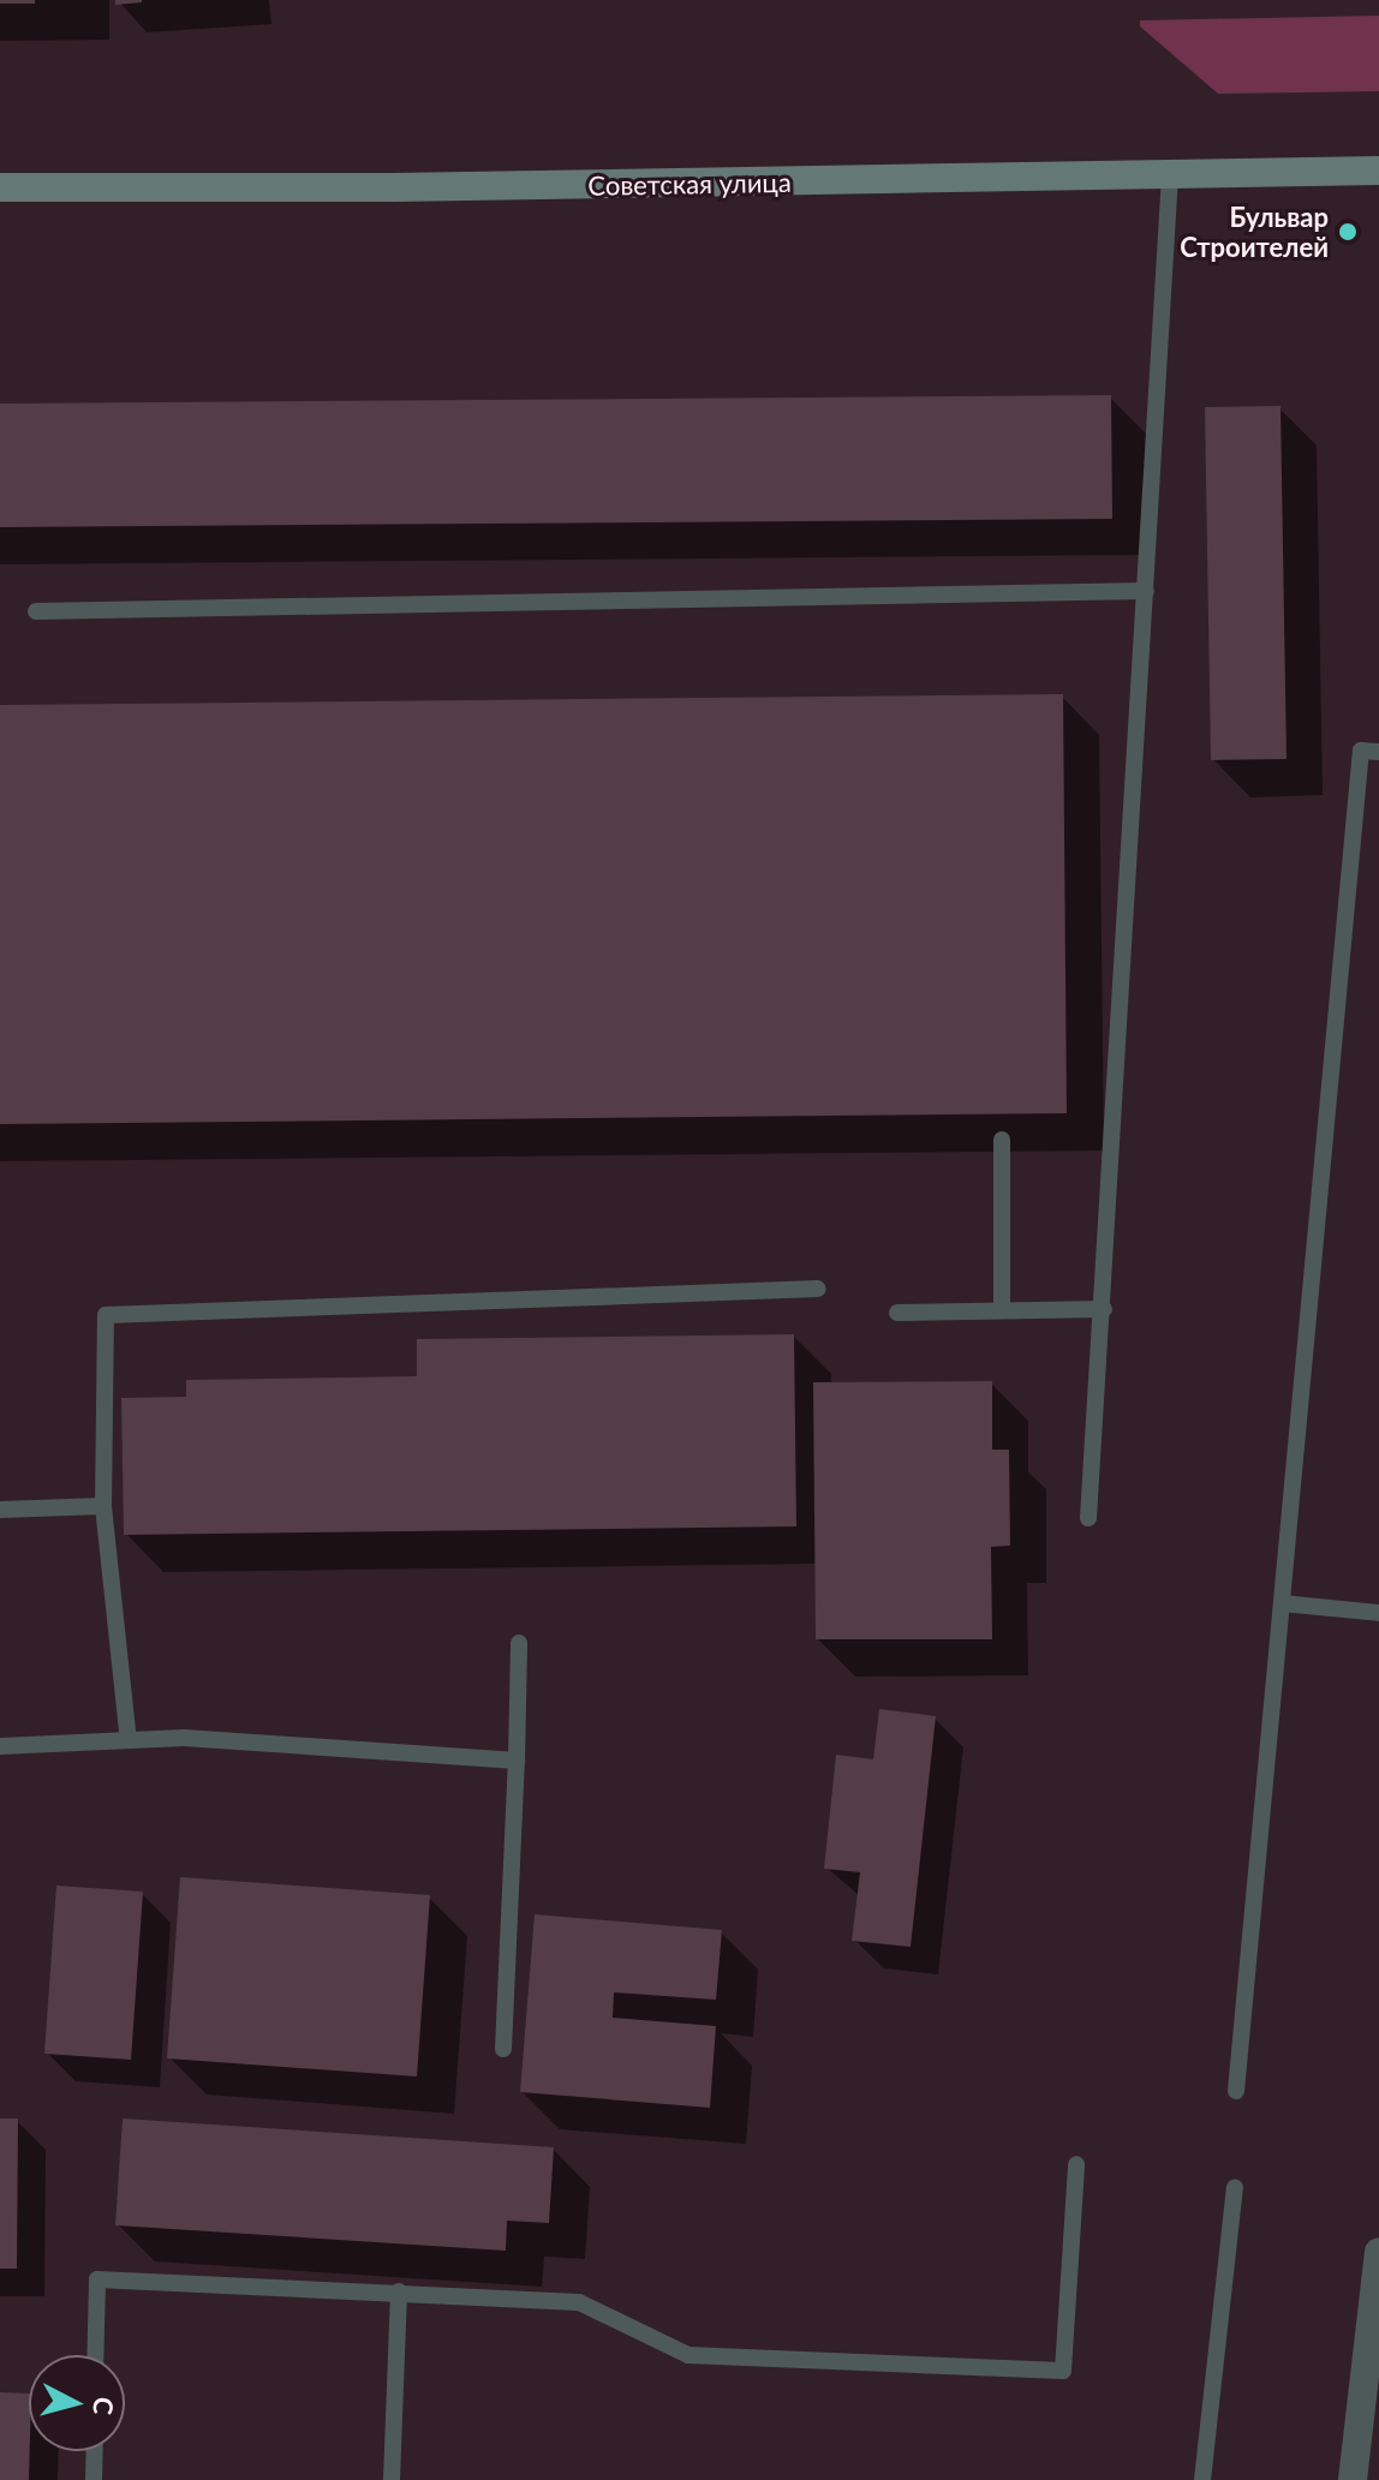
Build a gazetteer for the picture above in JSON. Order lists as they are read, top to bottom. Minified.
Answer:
{"streets":{"main road":["Советская улица"]},"places":["Бульвар Строителей"],"north":"right"}
